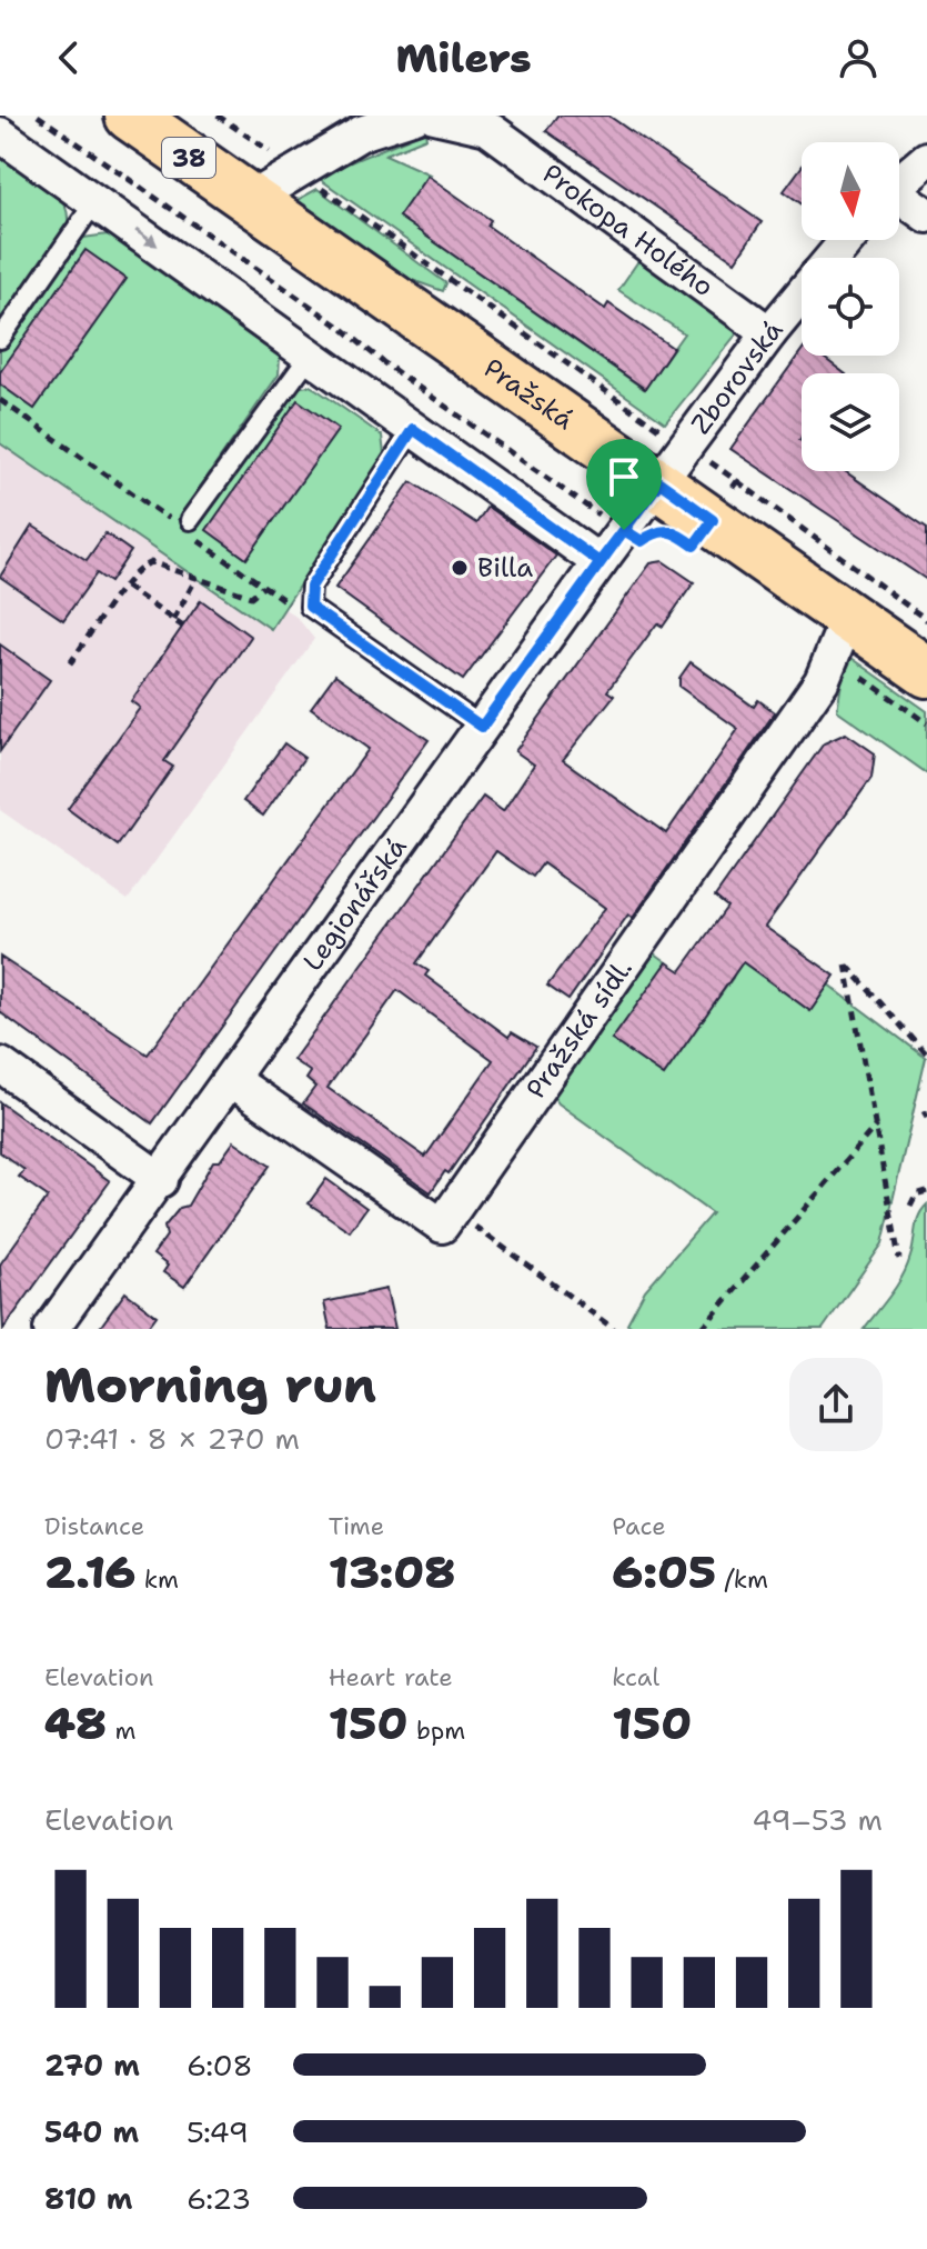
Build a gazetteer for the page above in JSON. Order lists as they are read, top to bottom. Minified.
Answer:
{"streets":{"main road":["38","Pražská"],"street":["Prokopa Holého","Zborovská","Legionářská","Pražská sídl."]},"crossings":[["Prokopa Holého","Zborovská"],["Zborovská","Pražská"],["Zborovská","Legionářská"],["Pražská","Legionářská"],["Pražská","Pražská sídl."]],"places":["Billa"],"north":"bottom","page":{"header":"Milers","heading":["Morning run","07:41 · 8 × 270 m"],"stats":[["Distance","2.16 km"],["Time","13:08"],["Pace","6:05 /km"],["Elevation","48 m"],["Heart rate","150 bpm"],["kcal","150"]],"chart":["Elevation","49–53 m"],"list":[{"name":"270 m","note":"6:08"},{"name":"540 m","note":"5:49"},{"name":"810 m","note":"6:23"}]}}
